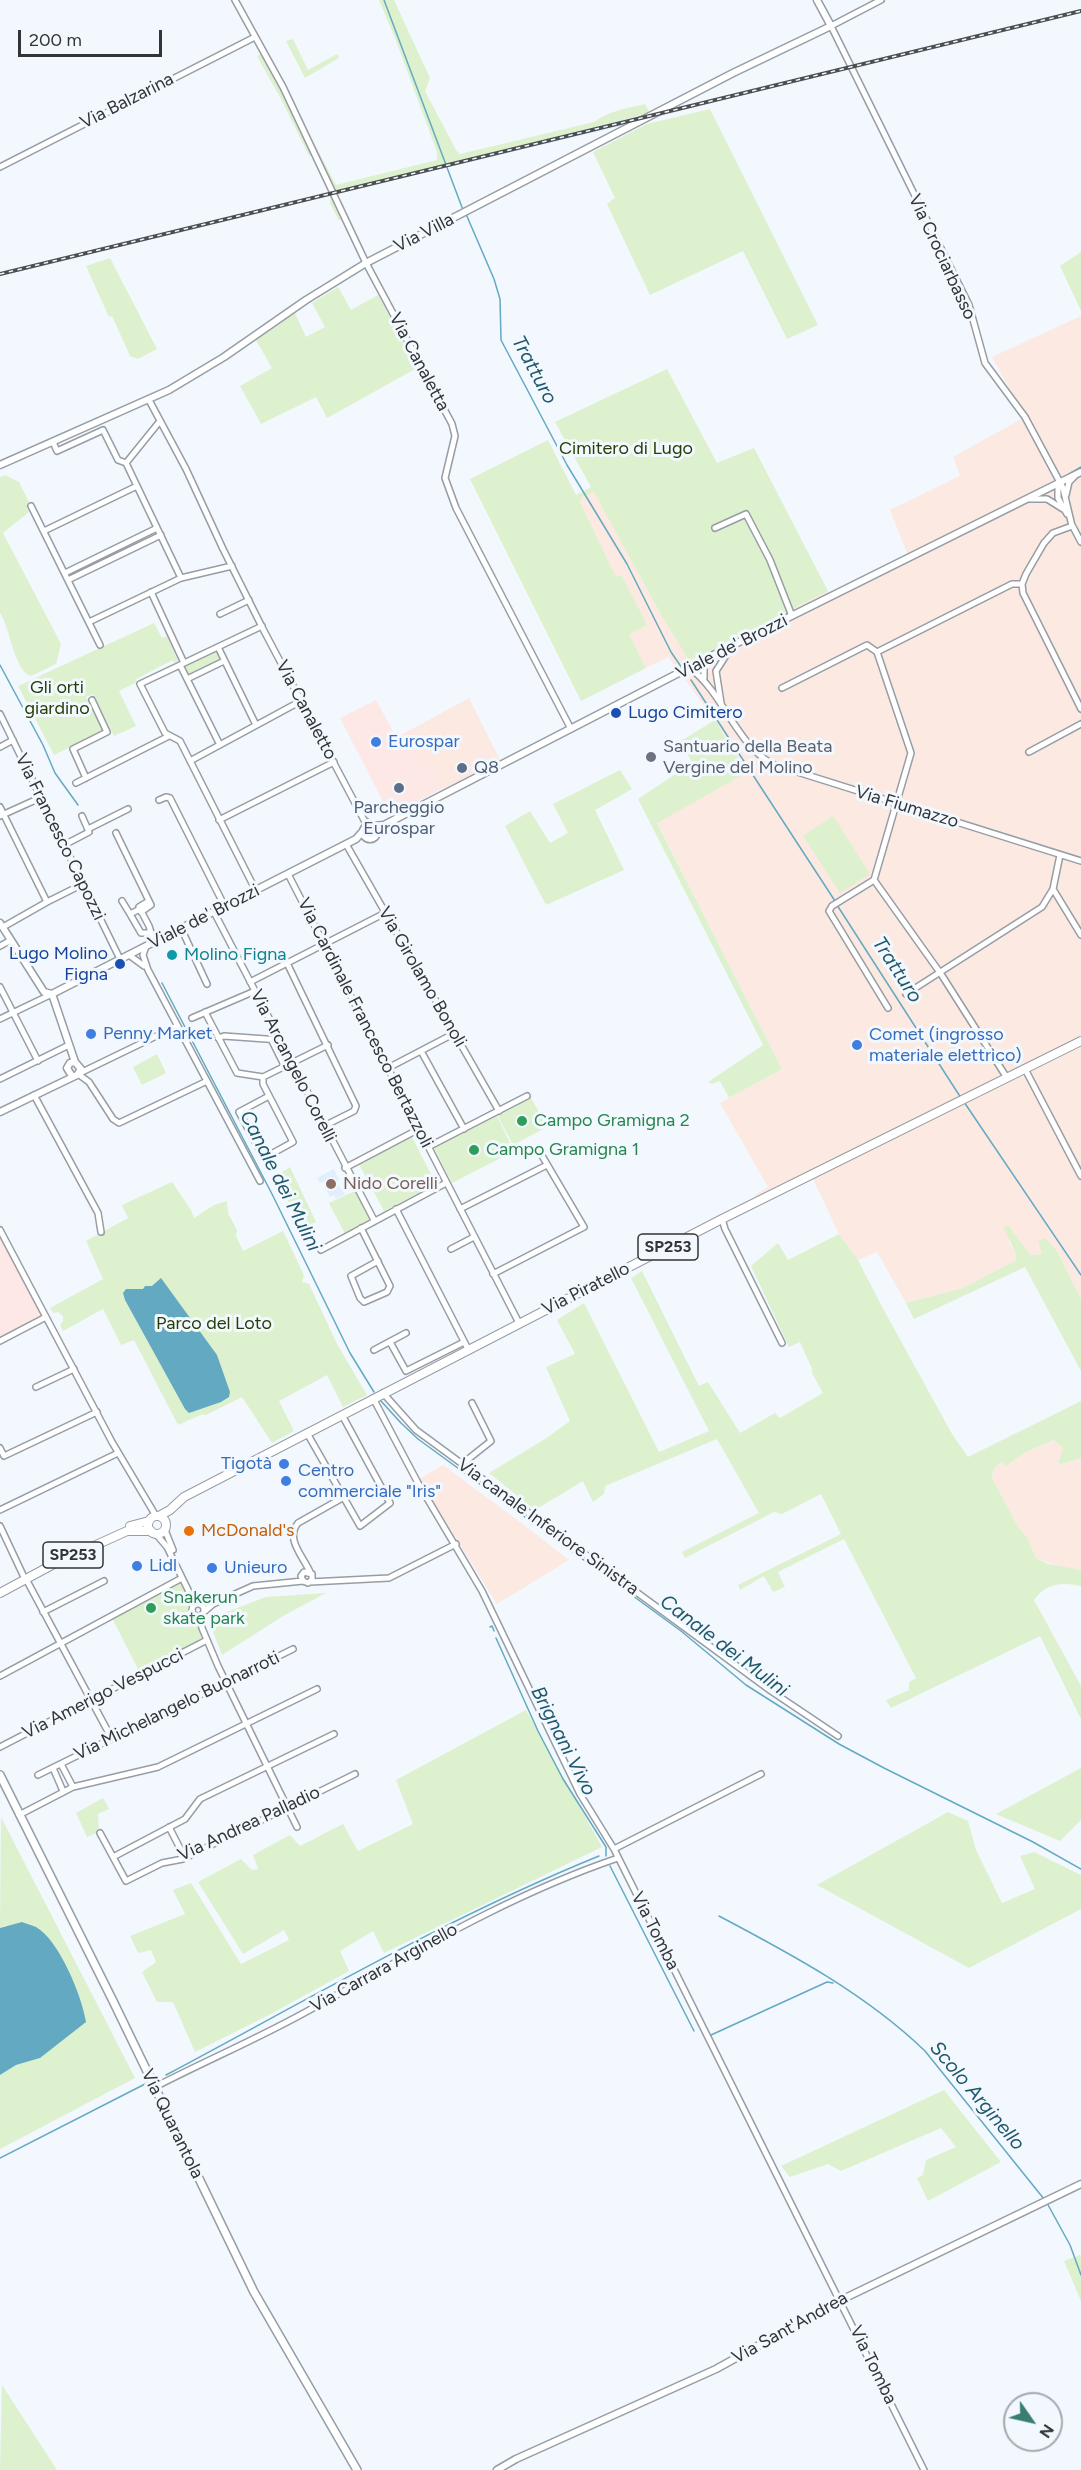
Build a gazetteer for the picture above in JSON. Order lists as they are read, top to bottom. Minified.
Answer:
{"streets":{"main road":["SP253","Via Piratello","Via Quarantola"],"street":["Via Balzarina","Via Villa","Via Crociarbasso","Via Canaletta","Viale de' Brozzi","Via Canaletto","Via Fiumazzo","Via Francesco Capozzi","Via Girolamo Bonoli","Via Cardinale Francesco Bertazzoli","Via Arcangelo Corelli","Via canale Inferiore Sinistra","Via Amerigo Vespucci","Via Michelangelo Buonarroti","Via Andrea Palladio","Via Tomba","Via Carrara Arginello","Via Sant'Andrea"]},"crossings":[["Via Balzarina","Via Canaletta"],["Via Villa","Via Crociarbasso"],["Via Villa","Via Canaletta"],["Via Villa","Via Canaletto"],["Via Crociarbasso","Viale de' Brozzi"],["Via Canaletta","Viale de' Brozzi"],["Viale de' Brozzi","Via Canaletto"],["Viale de' Brozzi","Via Fiumazzo"],["Viale de' Brozzi","Via Francesco Capozzi"],["Viale de' Brozzi","Via Girolamo Bonoli"],["Viale de' Brozzi","Via Cardinale Francesco Bertazzoli"],["Viale de' Brozzi","Via Arcangelo Corelli"],["Via Cardinale Francesco Bertazzoli","Via Piratello"],["Via Piratello","Via canale Inferiore Sinistra"],["Via Piratello","Via Tomba"],["Via Tomba","Via Carrara Arginello"],["Via Tomba","Via Sant'Andrea"],["Via Carrara Arginello","Via Quarantola"]],"water":["Tratturo","Canale dei Mulini","Brignani Vivo","Scolo Arginello"],"parks":["Cimitero di Lugo","Gli orti giardino","Parco del Loto"],"places":["Lugo Cimitero","Eurospar","Santuario della Beata Vergine del Molino","Q8","Parcheggio Eurospar","Molino Figna","Lugo Molino Figna","Penny Market","Comet (ingrosso materiale elettrico)","Campo Gramigna 2","Campo Gramigna 1","Nido Corelli","Tigotà","Centro commerciale \"Iris\"","McDonald's","Lidl","Unieuro","Snakerun skate park"],"scale_bar":"200 m","north":"bottom right"}
